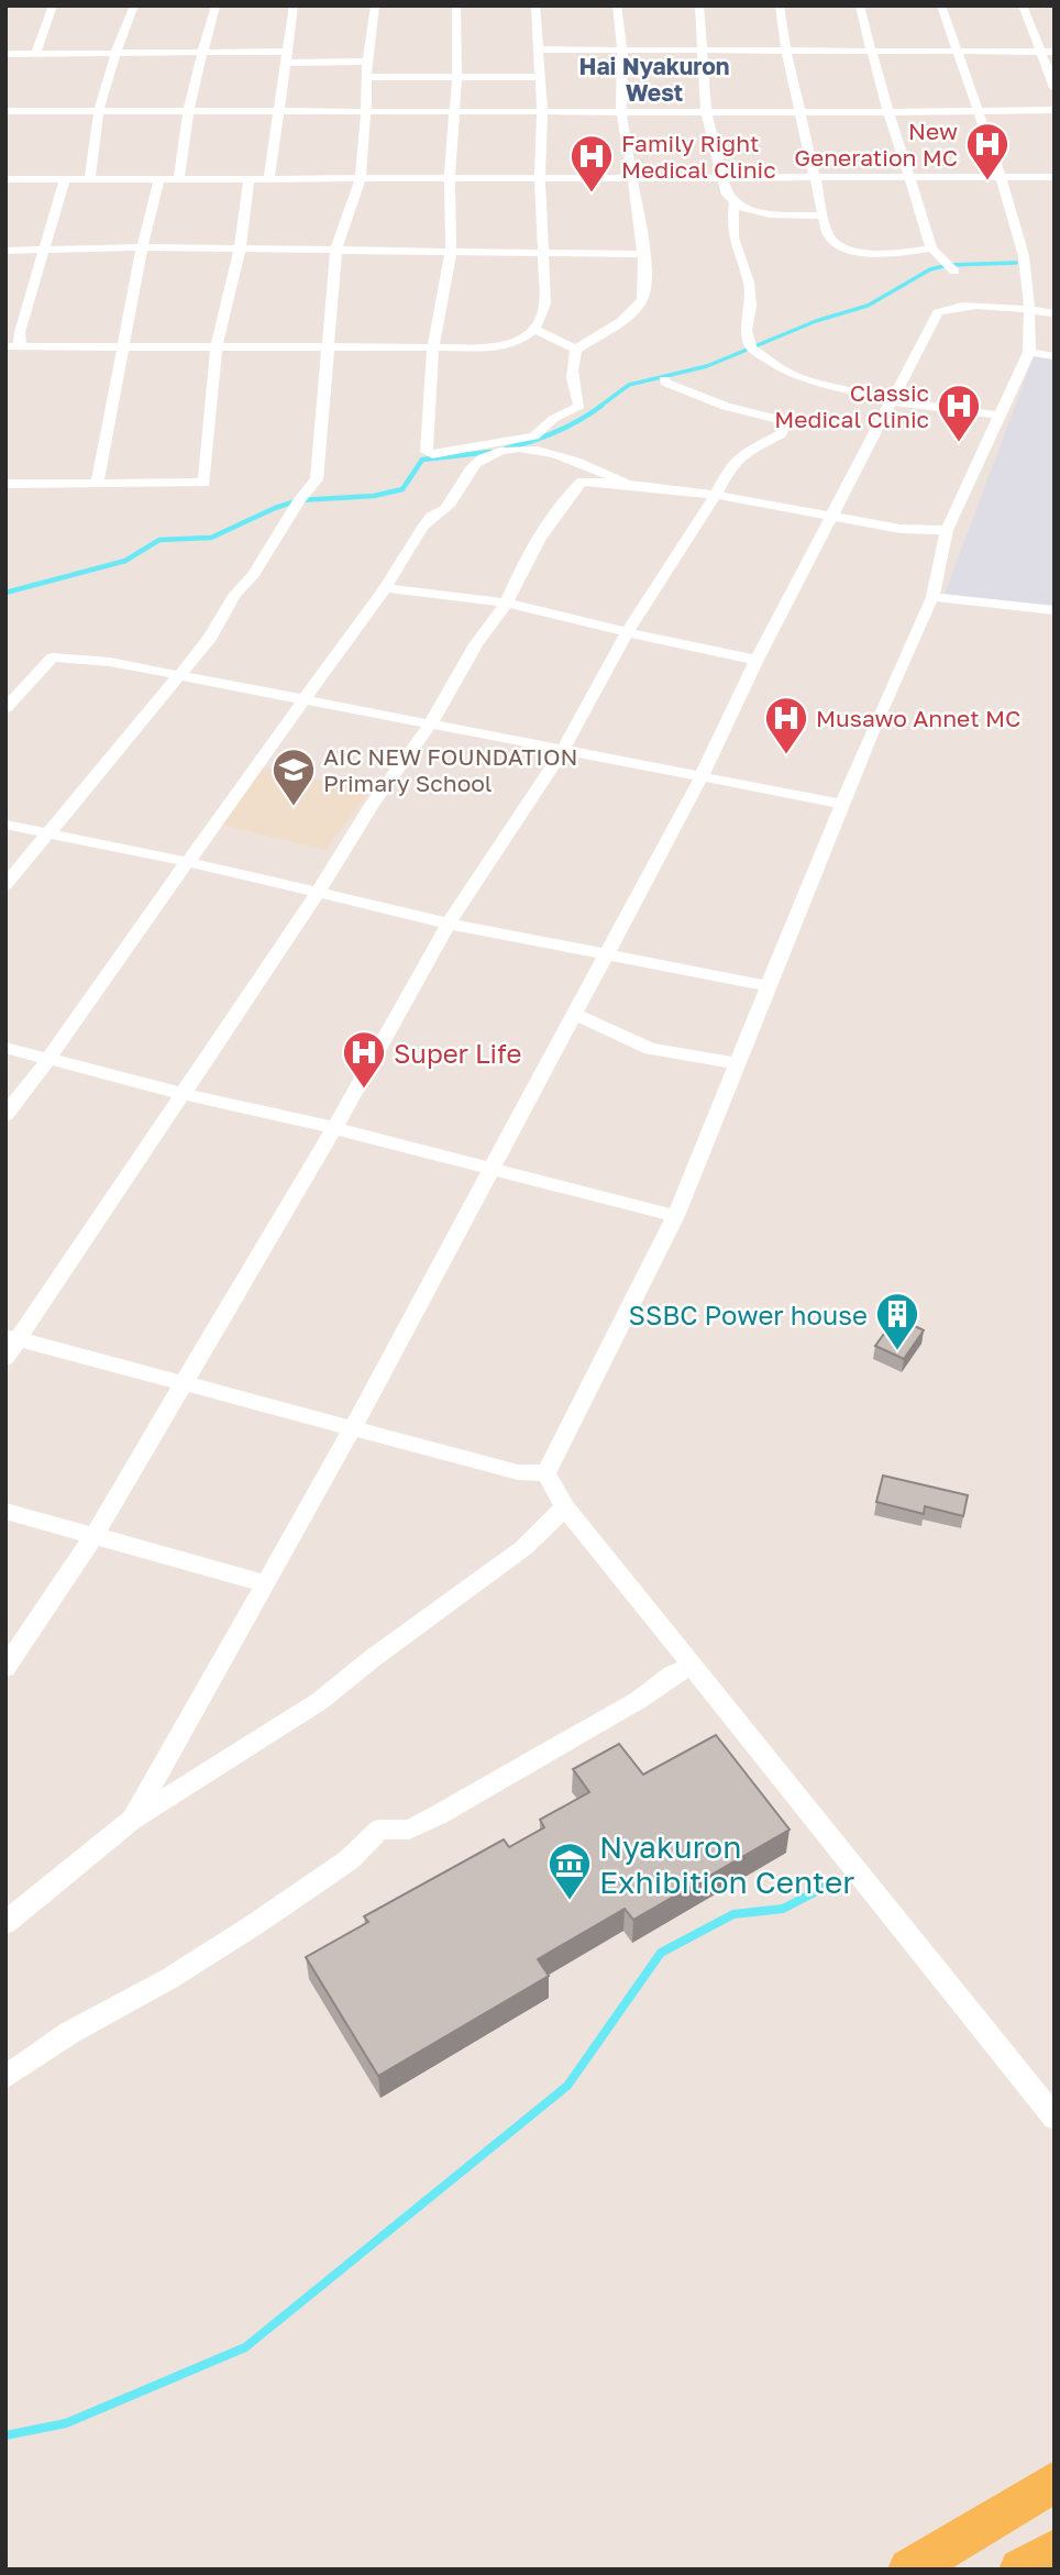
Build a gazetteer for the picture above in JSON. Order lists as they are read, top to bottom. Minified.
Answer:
{"districts":["Hai Nyakuron West"],"places":{"hospital":["New Generation MC","Family Right Medical Clinic","Classic Medical Clinic","Musawo Annet MC","Super Life"],"school or university":["AIC NEW FOUNDATION Primary School"],"building":["SSBC Power house"],"museum":["Nyakuron Exhibition Center"]}}
